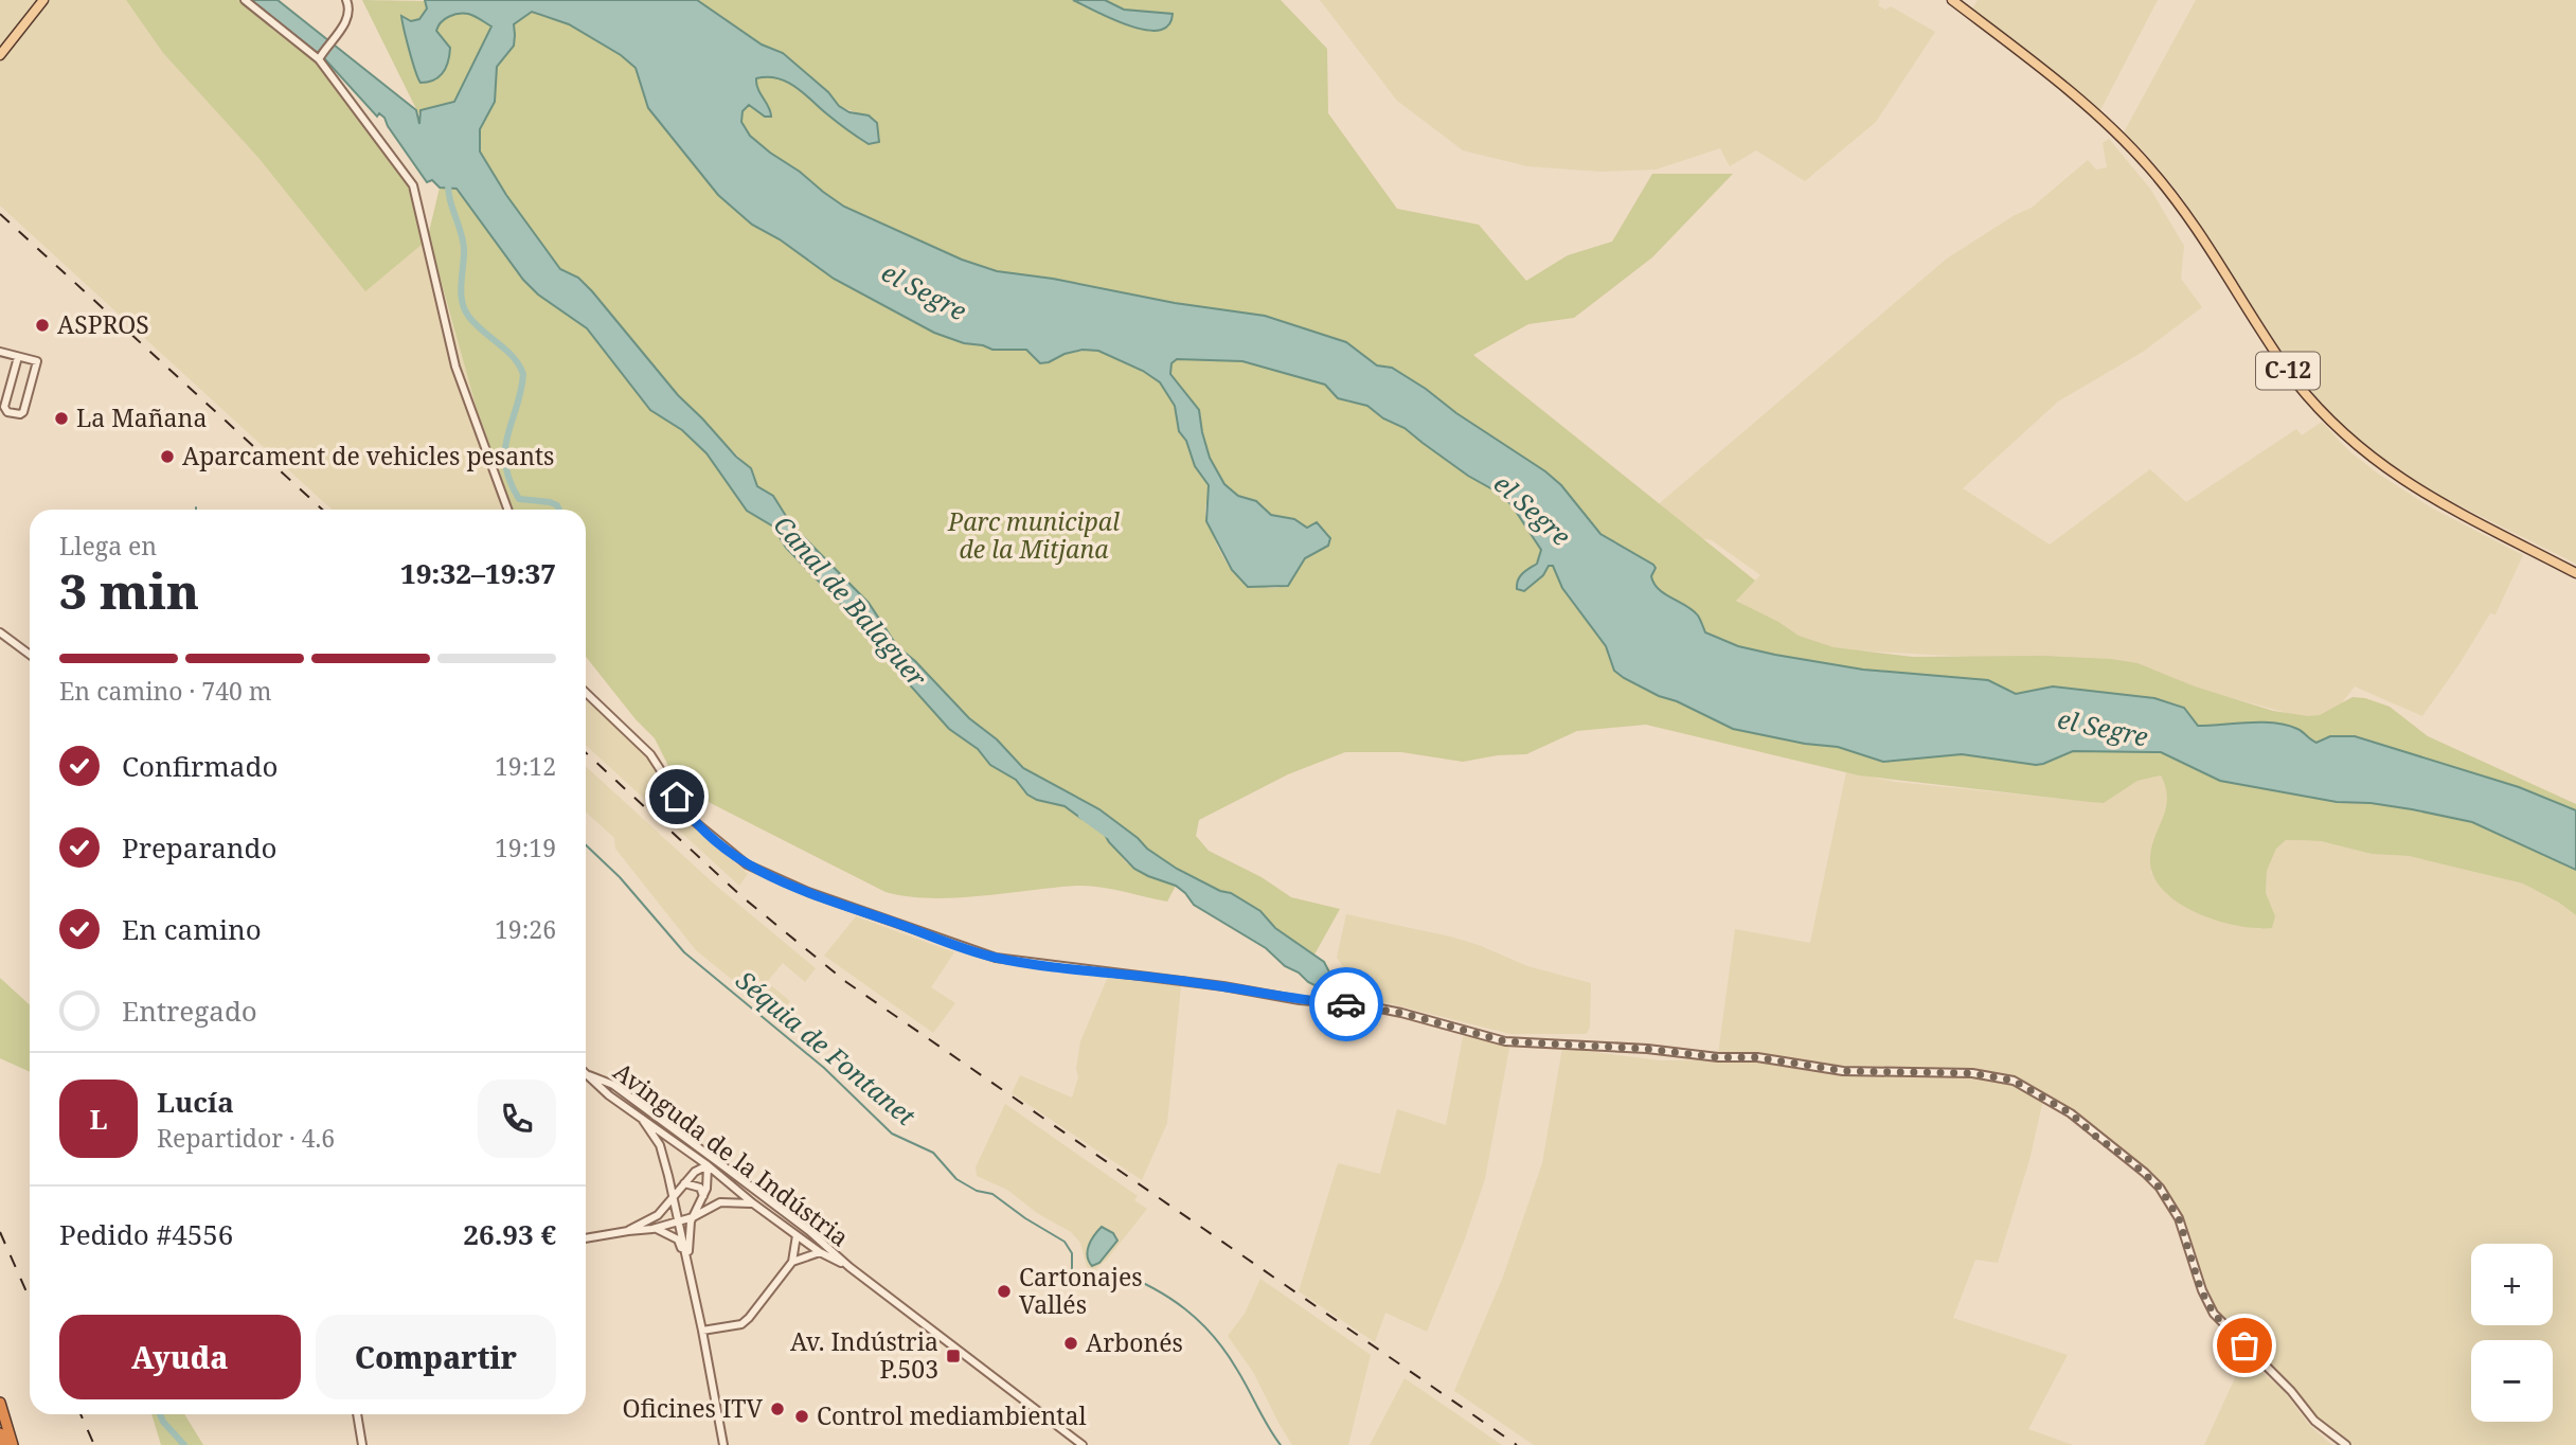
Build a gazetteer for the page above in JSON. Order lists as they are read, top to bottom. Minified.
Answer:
{"streets":{"main road":["C-12"],"street":["Avinguda de la Indústria"]},"water":["el Segre","Canal de Balaguer","Séquia de Fontanet"],"parks":["Parc municipal de la Mitjana"],"places":{"other":["ASPROS","La Mañana","Aparcament de vehicles pesants","Cartonajes Vallés","Arbonés","Oficines ITV","Control mediambiental"],"transit":["Av. Indústria P.503"]},"page":{"heading":["3 min","Llega en","19:32–19:37"],"panel":["Lucía","Repartidor · 4.6","Pedido #4556","26.93 €"],"bar":"En camino · 740 m","list":[["Confirmado","19:12"],["Preparando","19:19"],["En camino","19:26"],"Entregado"],"round":"L","map_buttons":["+","−"],"buttons":["Ayuda","Compartir"]}}
